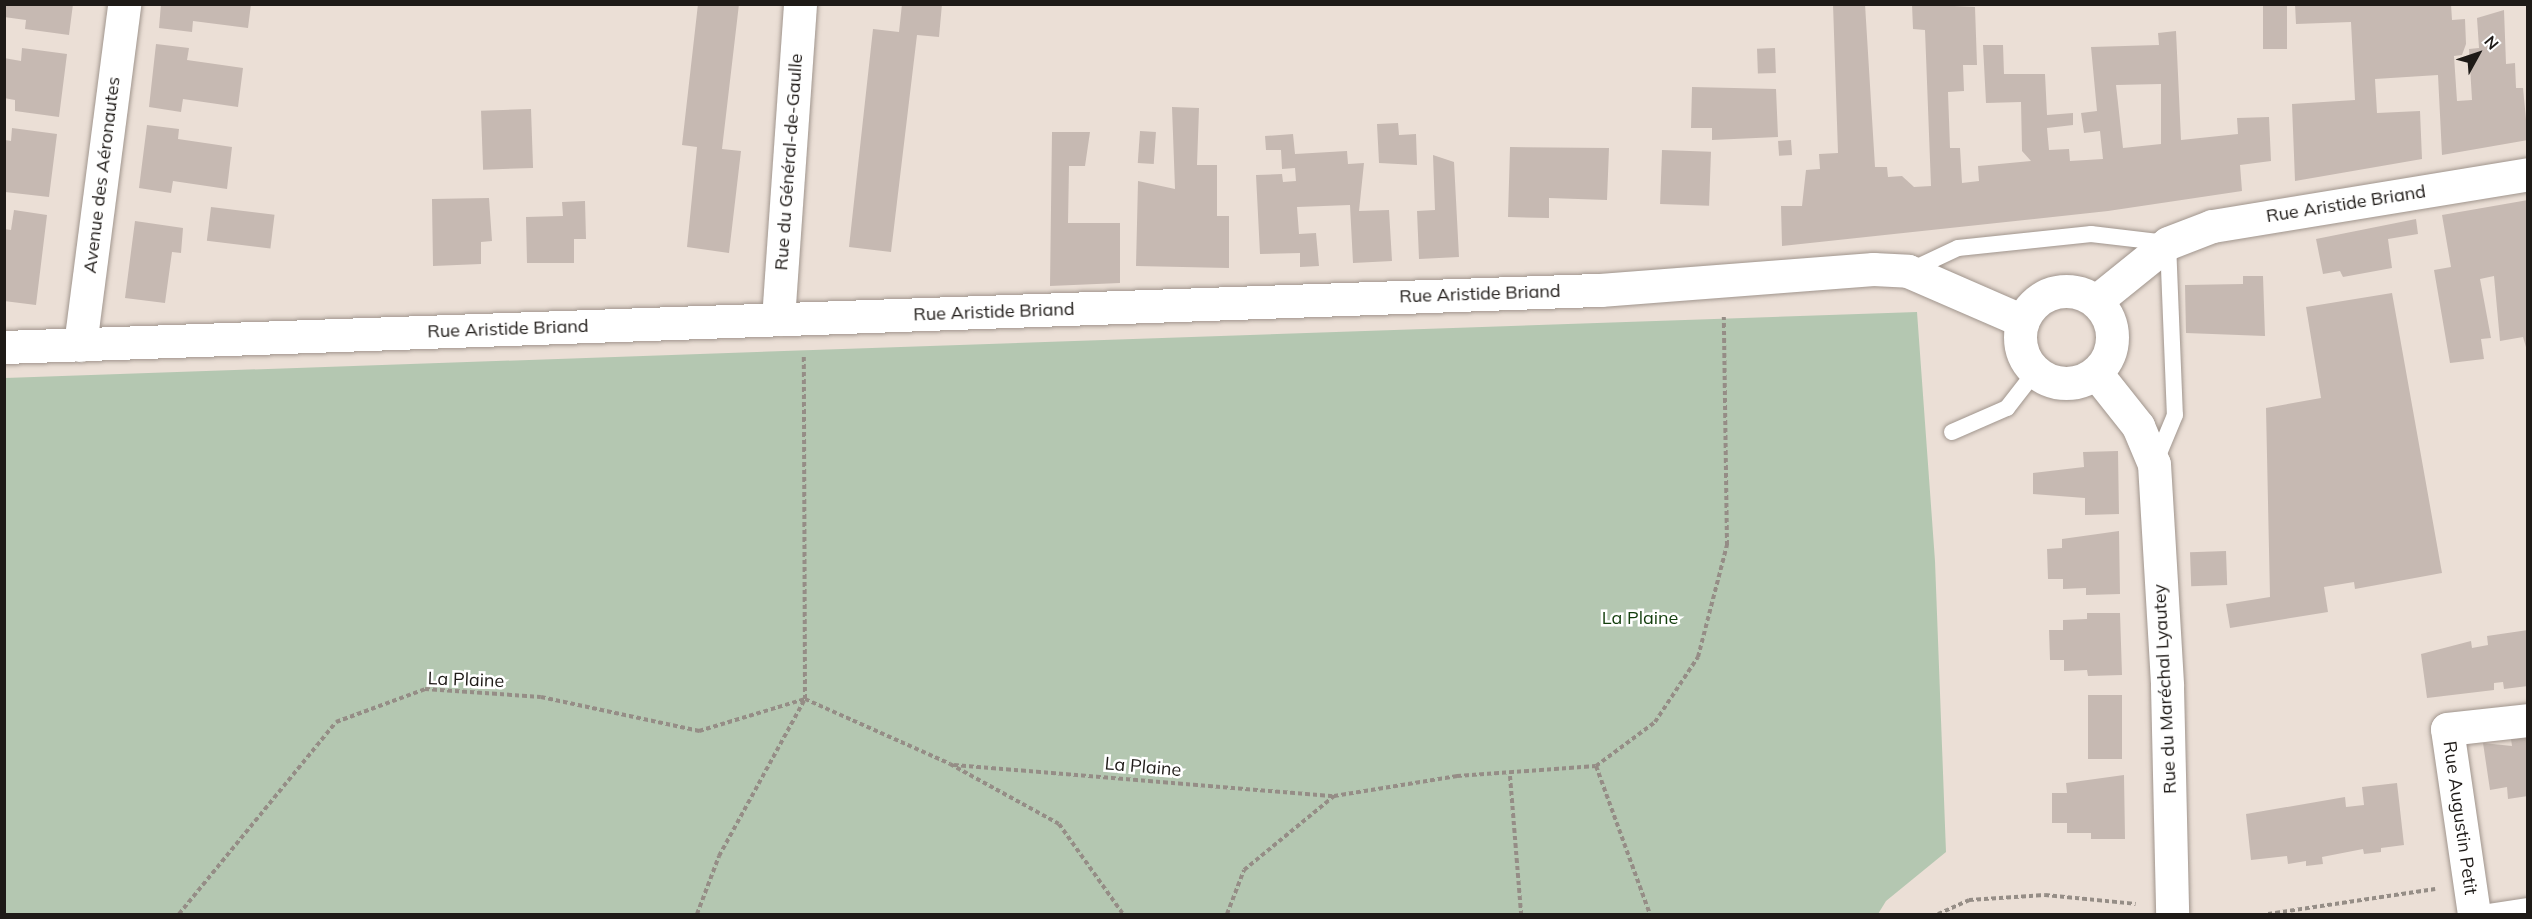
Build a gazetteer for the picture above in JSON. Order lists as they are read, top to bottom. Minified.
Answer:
{"streets":{"street":["Rue du Général-de-Gaulle","Avenue des Aéronautes","Rue Aristide Briand","Rue du Maréchal Lyautey","Rue Augustin Petit"],"path":["La Plaine"]},"crossings":[["Rue du Général-de-Gaulle","Rue Aristide Briand"],["Avenue des Aéronautes","Rue Aristide Briand"],["Rue Aristide Briand","Rue du Maréchal Lyautey"]],"parks":["La Plaine"],"north":"top right"}
